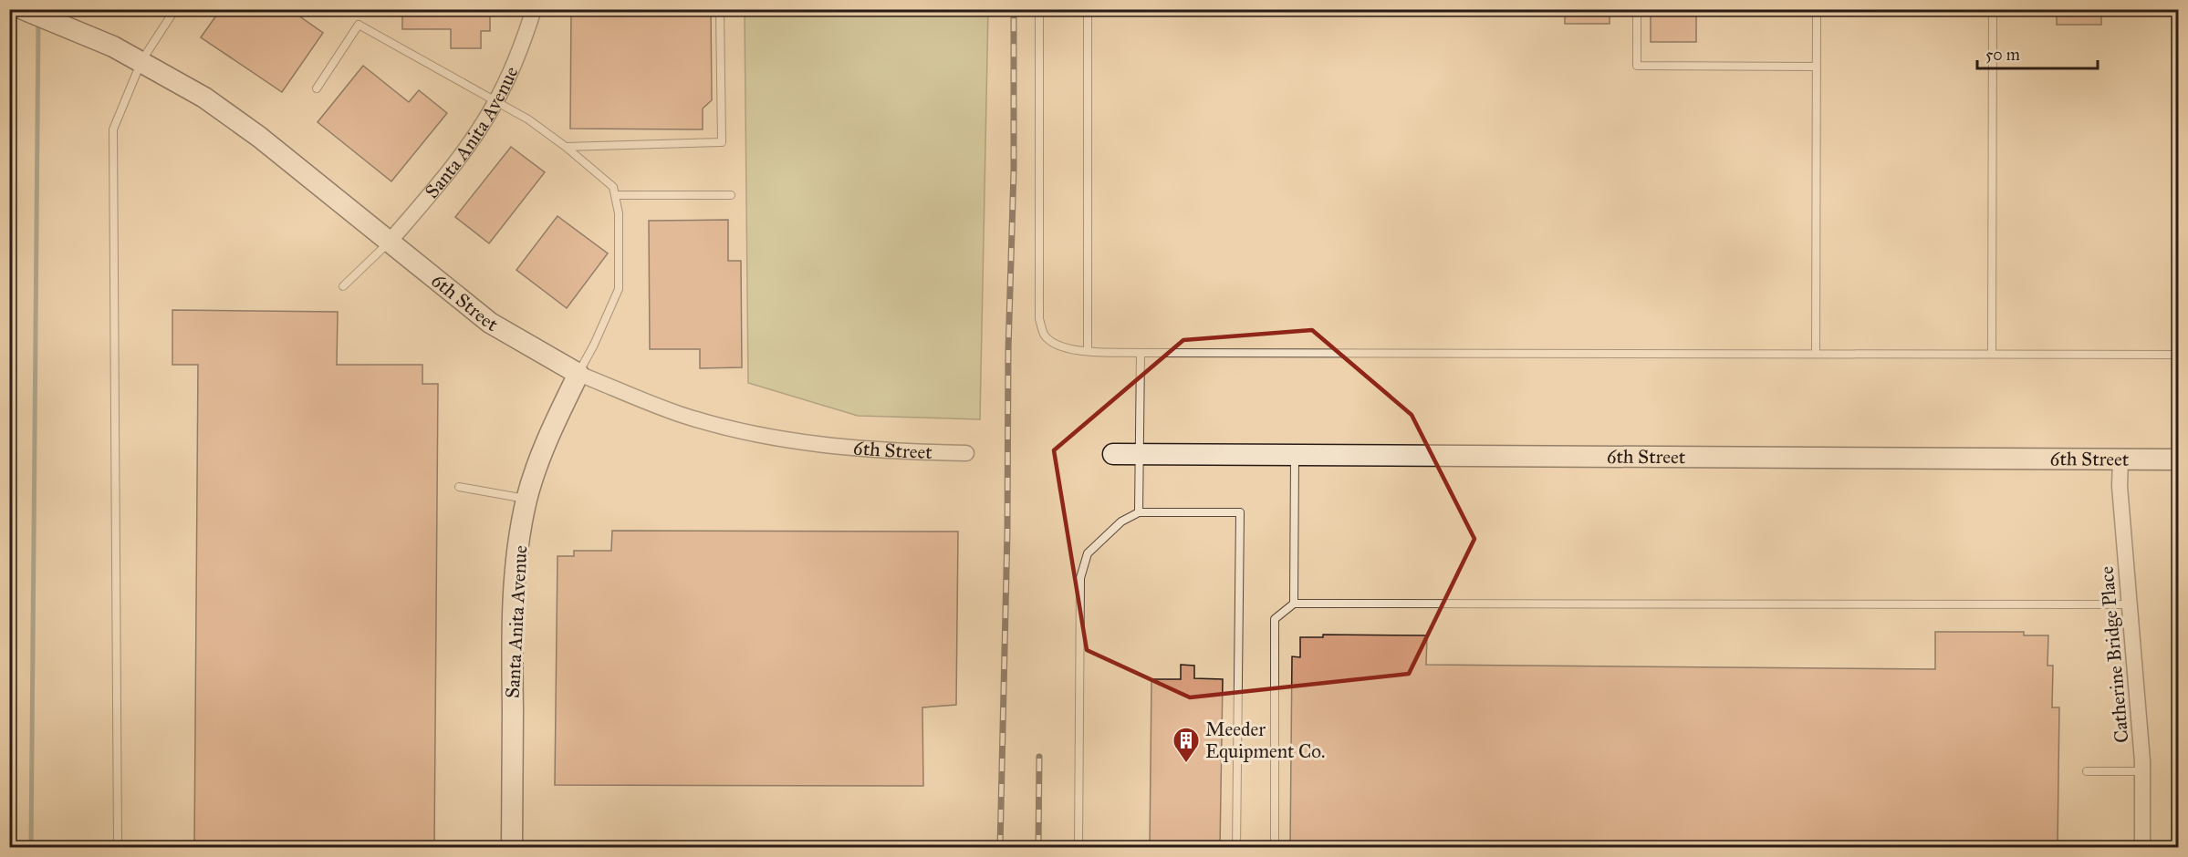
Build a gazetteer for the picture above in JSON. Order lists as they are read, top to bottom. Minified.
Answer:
{"streets":{"street":["Santa Anita Avenue","6th Street","Catherine Bridge Place"]},"crossings":[["Santa Anita Avenue","6th Street"],["6th Street","Catherine Bridge Place"]],"places":{"building":["Meeder Equipment Co."]},"scale_bar":"50 m"}
